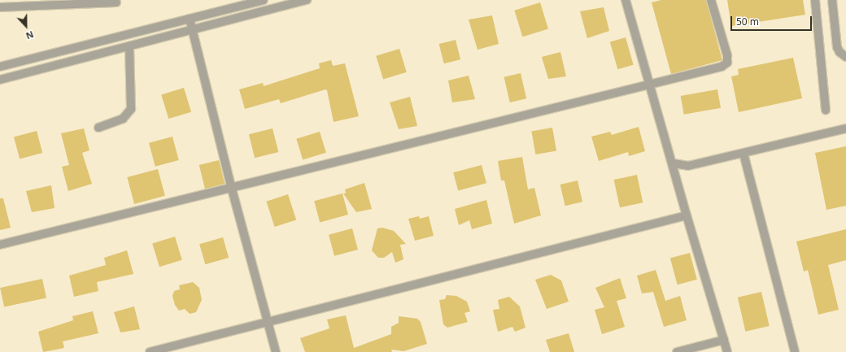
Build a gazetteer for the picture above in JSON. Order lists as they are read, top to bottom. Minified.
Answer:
{"scale_bar":"50 m","north":"bottom"}
